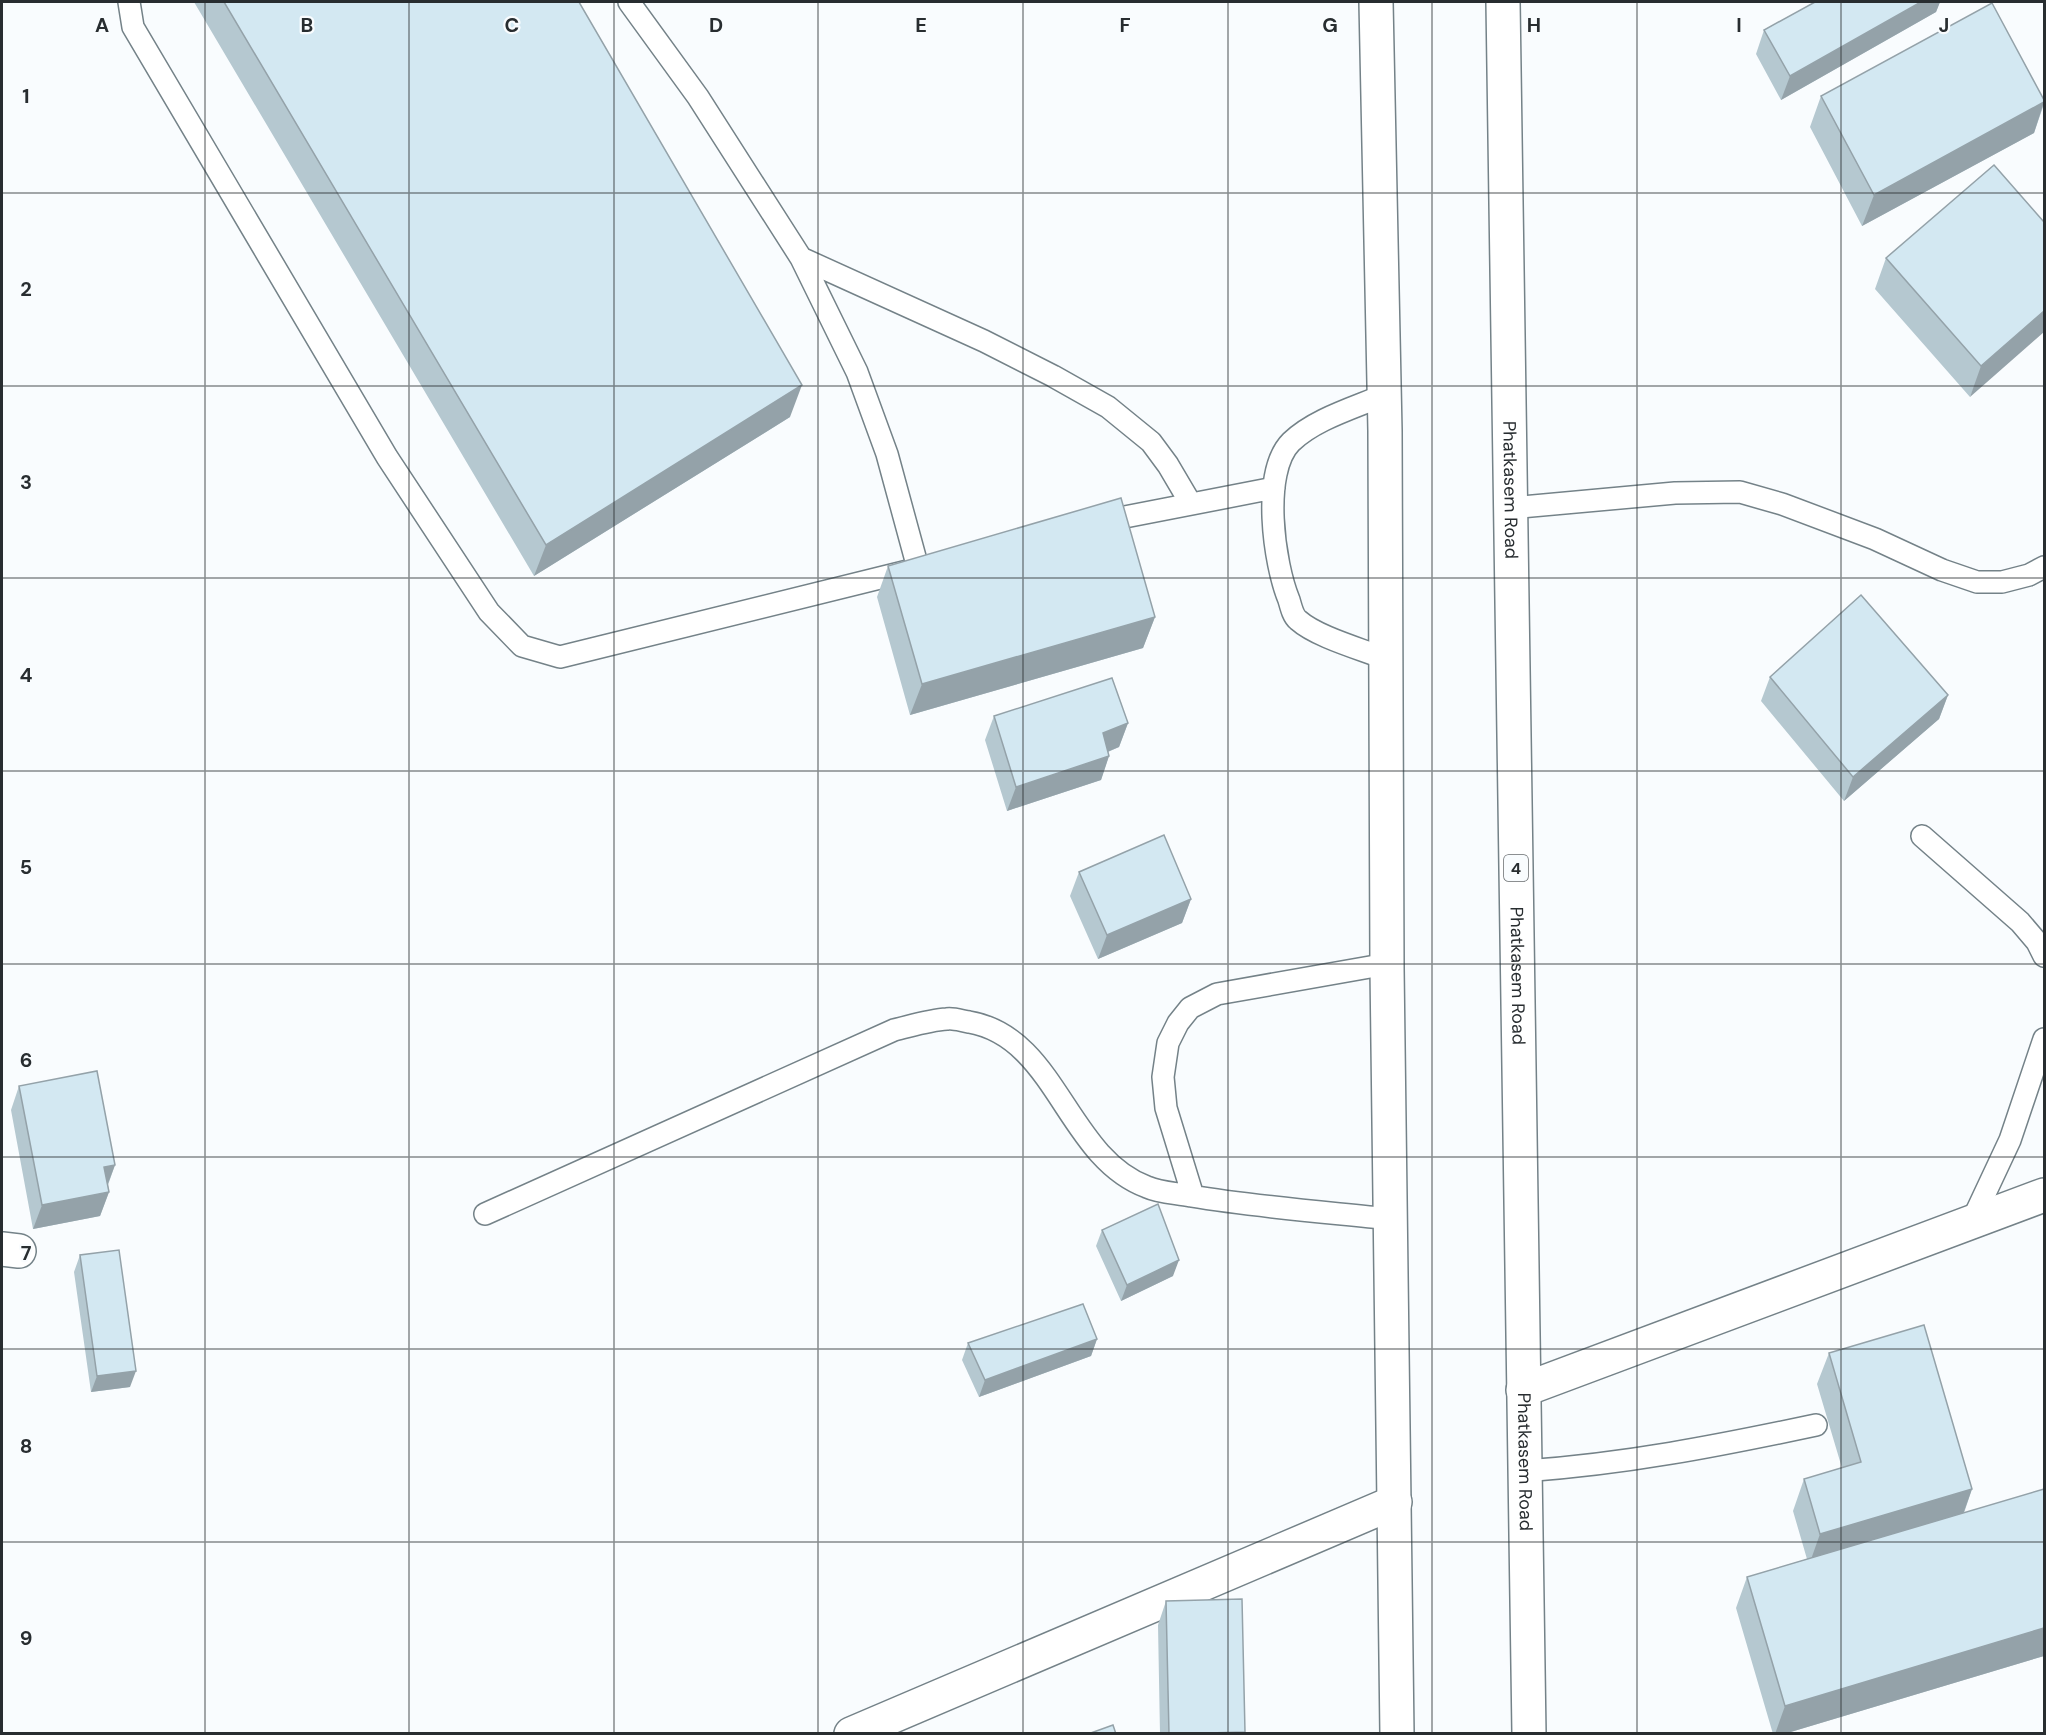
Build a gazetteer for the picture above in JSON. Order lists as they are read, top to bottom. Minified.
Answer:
{"streets":{"main road":["Phatkasem Road","4"]},"grid":{"columns":["A","B","C","D","E","F","G","H","I","J"],"rows":["1","2","3","4","5","6","7","8","9"]}}
